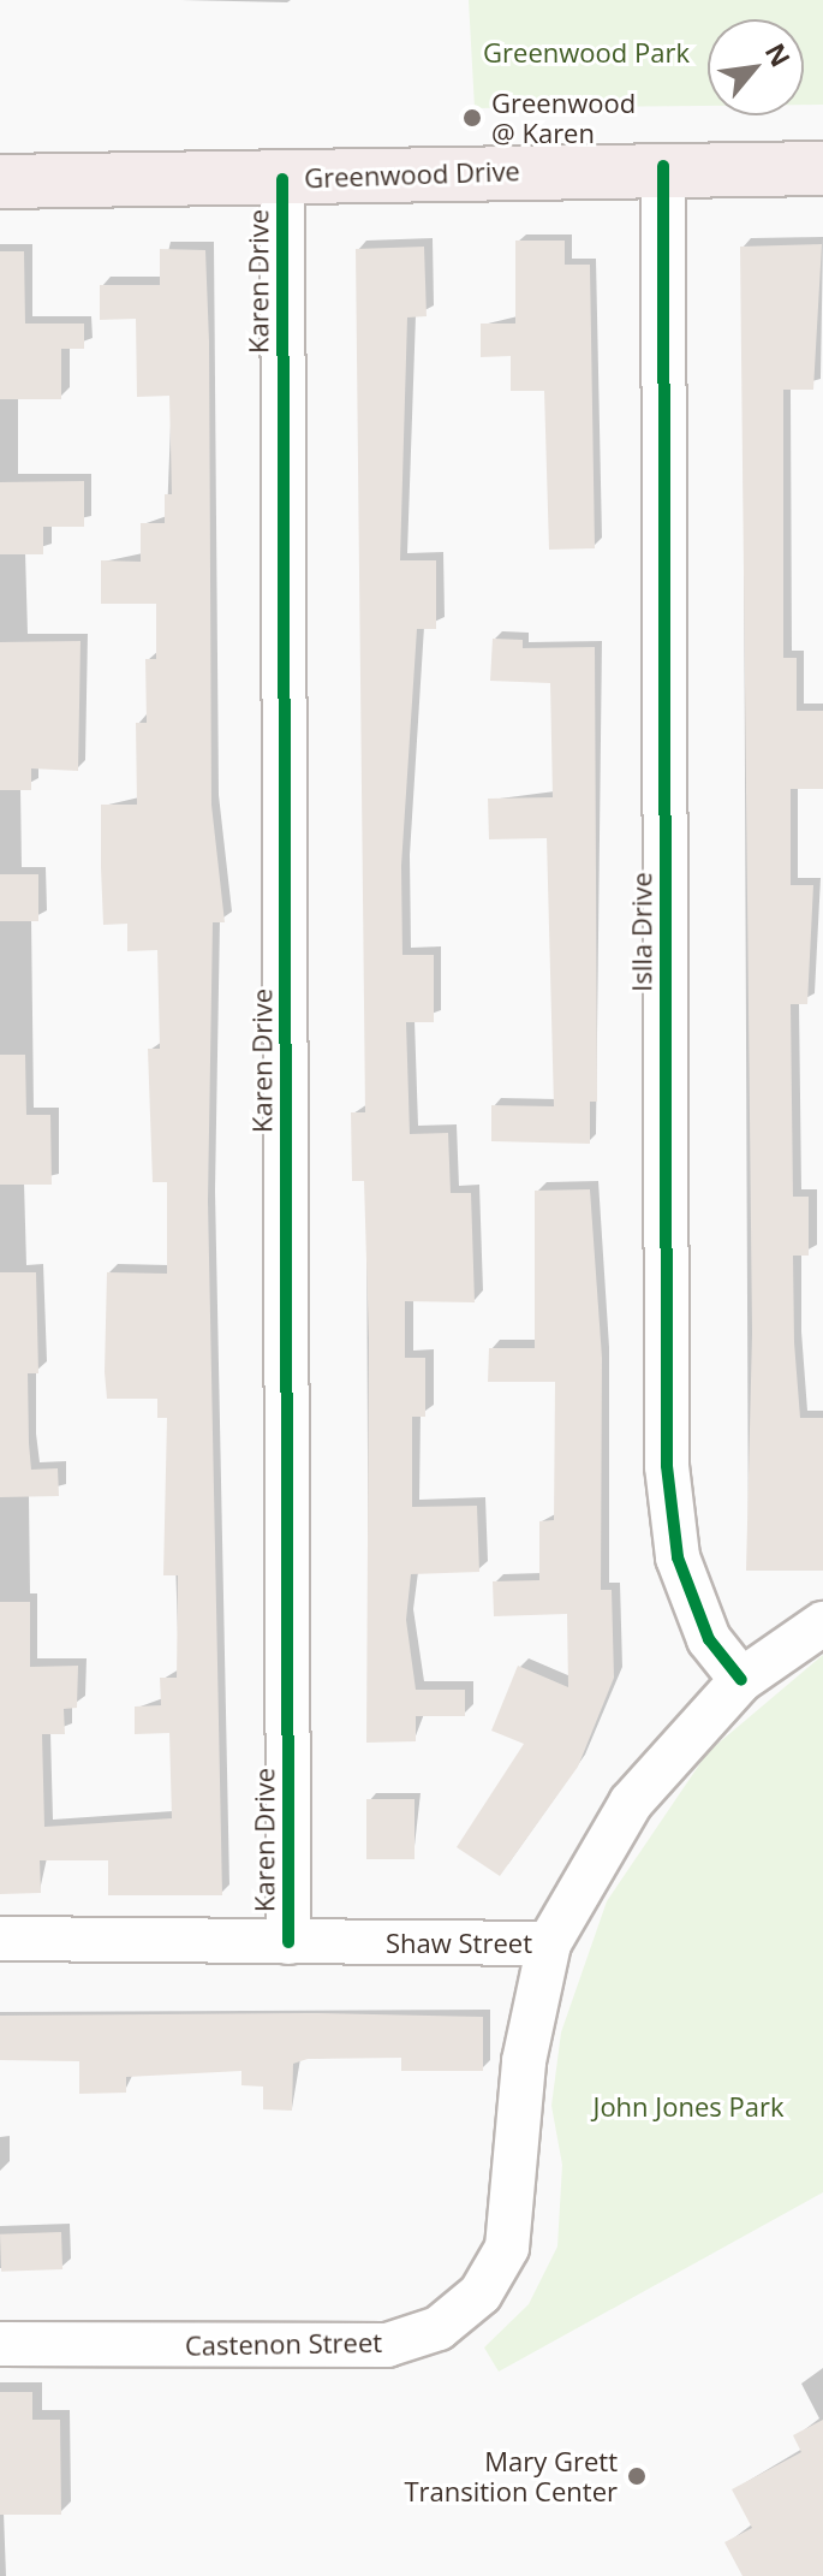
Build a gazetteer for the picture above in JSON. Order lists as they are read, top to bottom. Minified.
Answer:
{"streets":{"main road":["Greenwood Drive"],"street":["Karen Drive","Islla Drive","Shaw Street","Castenon Street"]},"crossings":[["Greenwood Drive","Karen Drive"],["Greenwood Drive","Islla Drive"],["Karen Drive","Shaw Street"],["Islla Drive","Shaw Street"],["Shaw Street","Castenon Street"]],"parks":["Greenwood Park","John Jones Park"],"places":["Greenwood @ Karen","Mary Grett Transition Center"],"north":"top right"}
